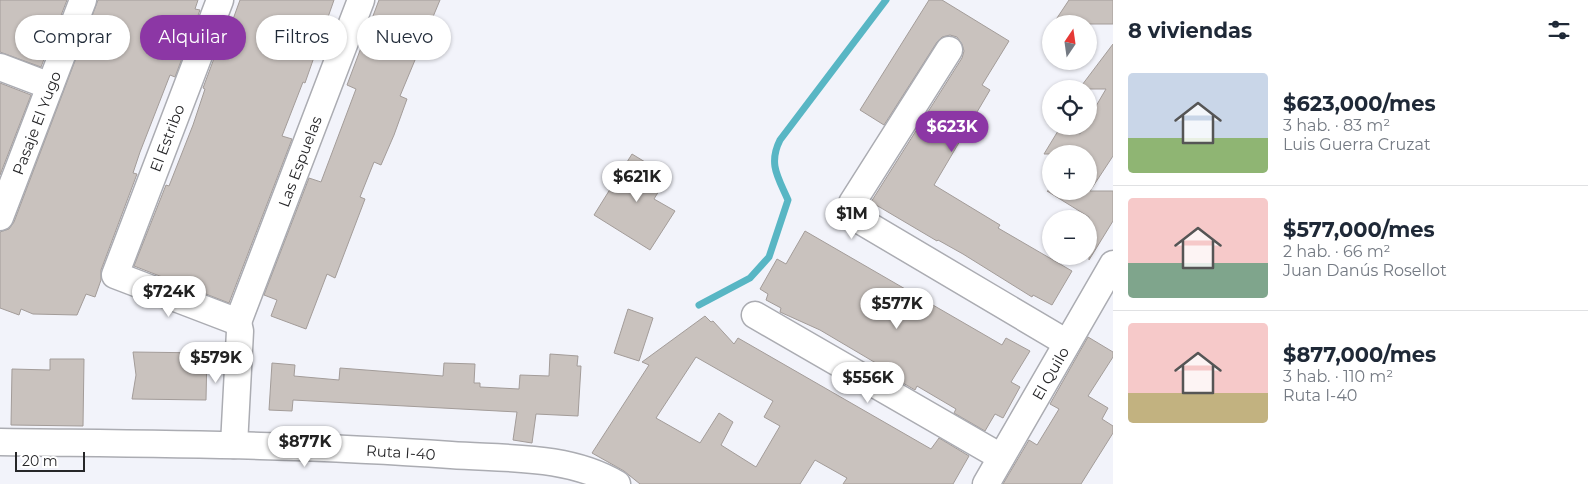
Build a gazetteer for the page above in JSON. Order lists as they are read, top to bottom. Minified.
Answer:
{"streets":{"street":["Pasaje El Yugo","El Estribo","Las Espuelas","El Quilo","Ruta I-40"]},"crossings":[["El Estribo","Las Espuelas"]],"scale_bar":"20 m","north":"top","page":{"heading":"8 viviendas","map_buttons":["+","−"],"chip":["Comprar","Alquilar","Filtros","Nuevo"],"list":[{"name":"$623,000/mes","note":"3 hab. · 83 m² · Luis Guerra Cruzat"},{"name":"$577,000/mes","note":"2 hab. · 66 m² · Juan Danús Rosellot"},{"name":"$877,000/mes","note":"3 hab. · 110 m² · Ruta I-40"}],"price":["$623K","$621K","$1M","$724K","$577K","$579K","$556K","$877K"],"scale":"20 m"}}
